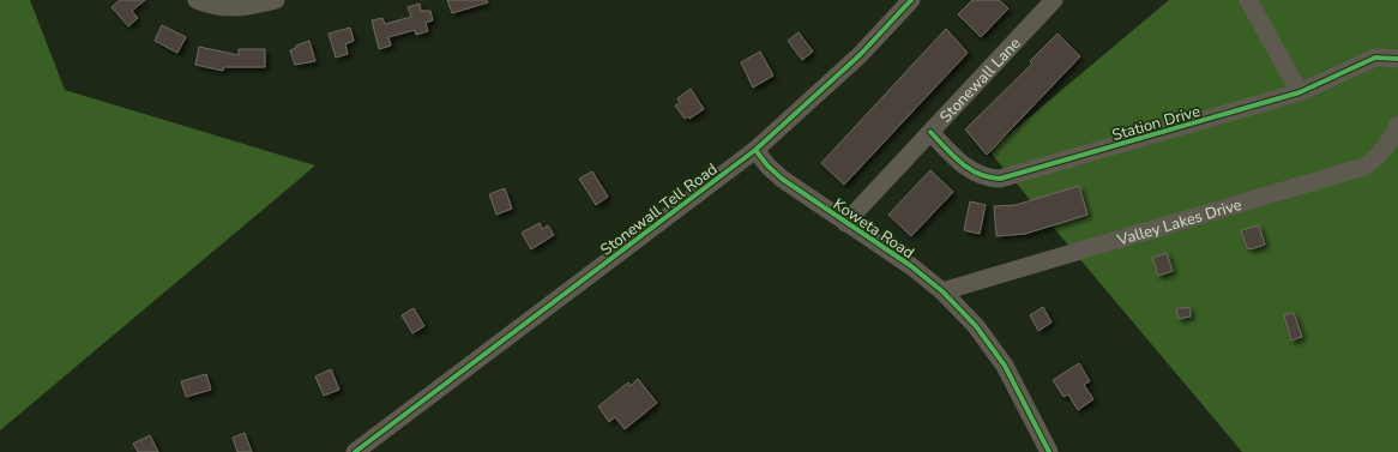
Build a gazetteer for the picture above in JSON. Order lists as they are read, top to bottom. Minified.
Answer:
{"streets":{"street":["Stonewall Lane","Station Drive","Stonewall Tell Road","Valley Lakes Drive","Koweta Road"]},"crossings":[["Stonewall Lane","Station Drive"],["Stonewall Lane","Koweta Road"],["Stonewall Tell Road","Koweta Road"],["Valley Lakes Drive","Koweta Road"]]}
